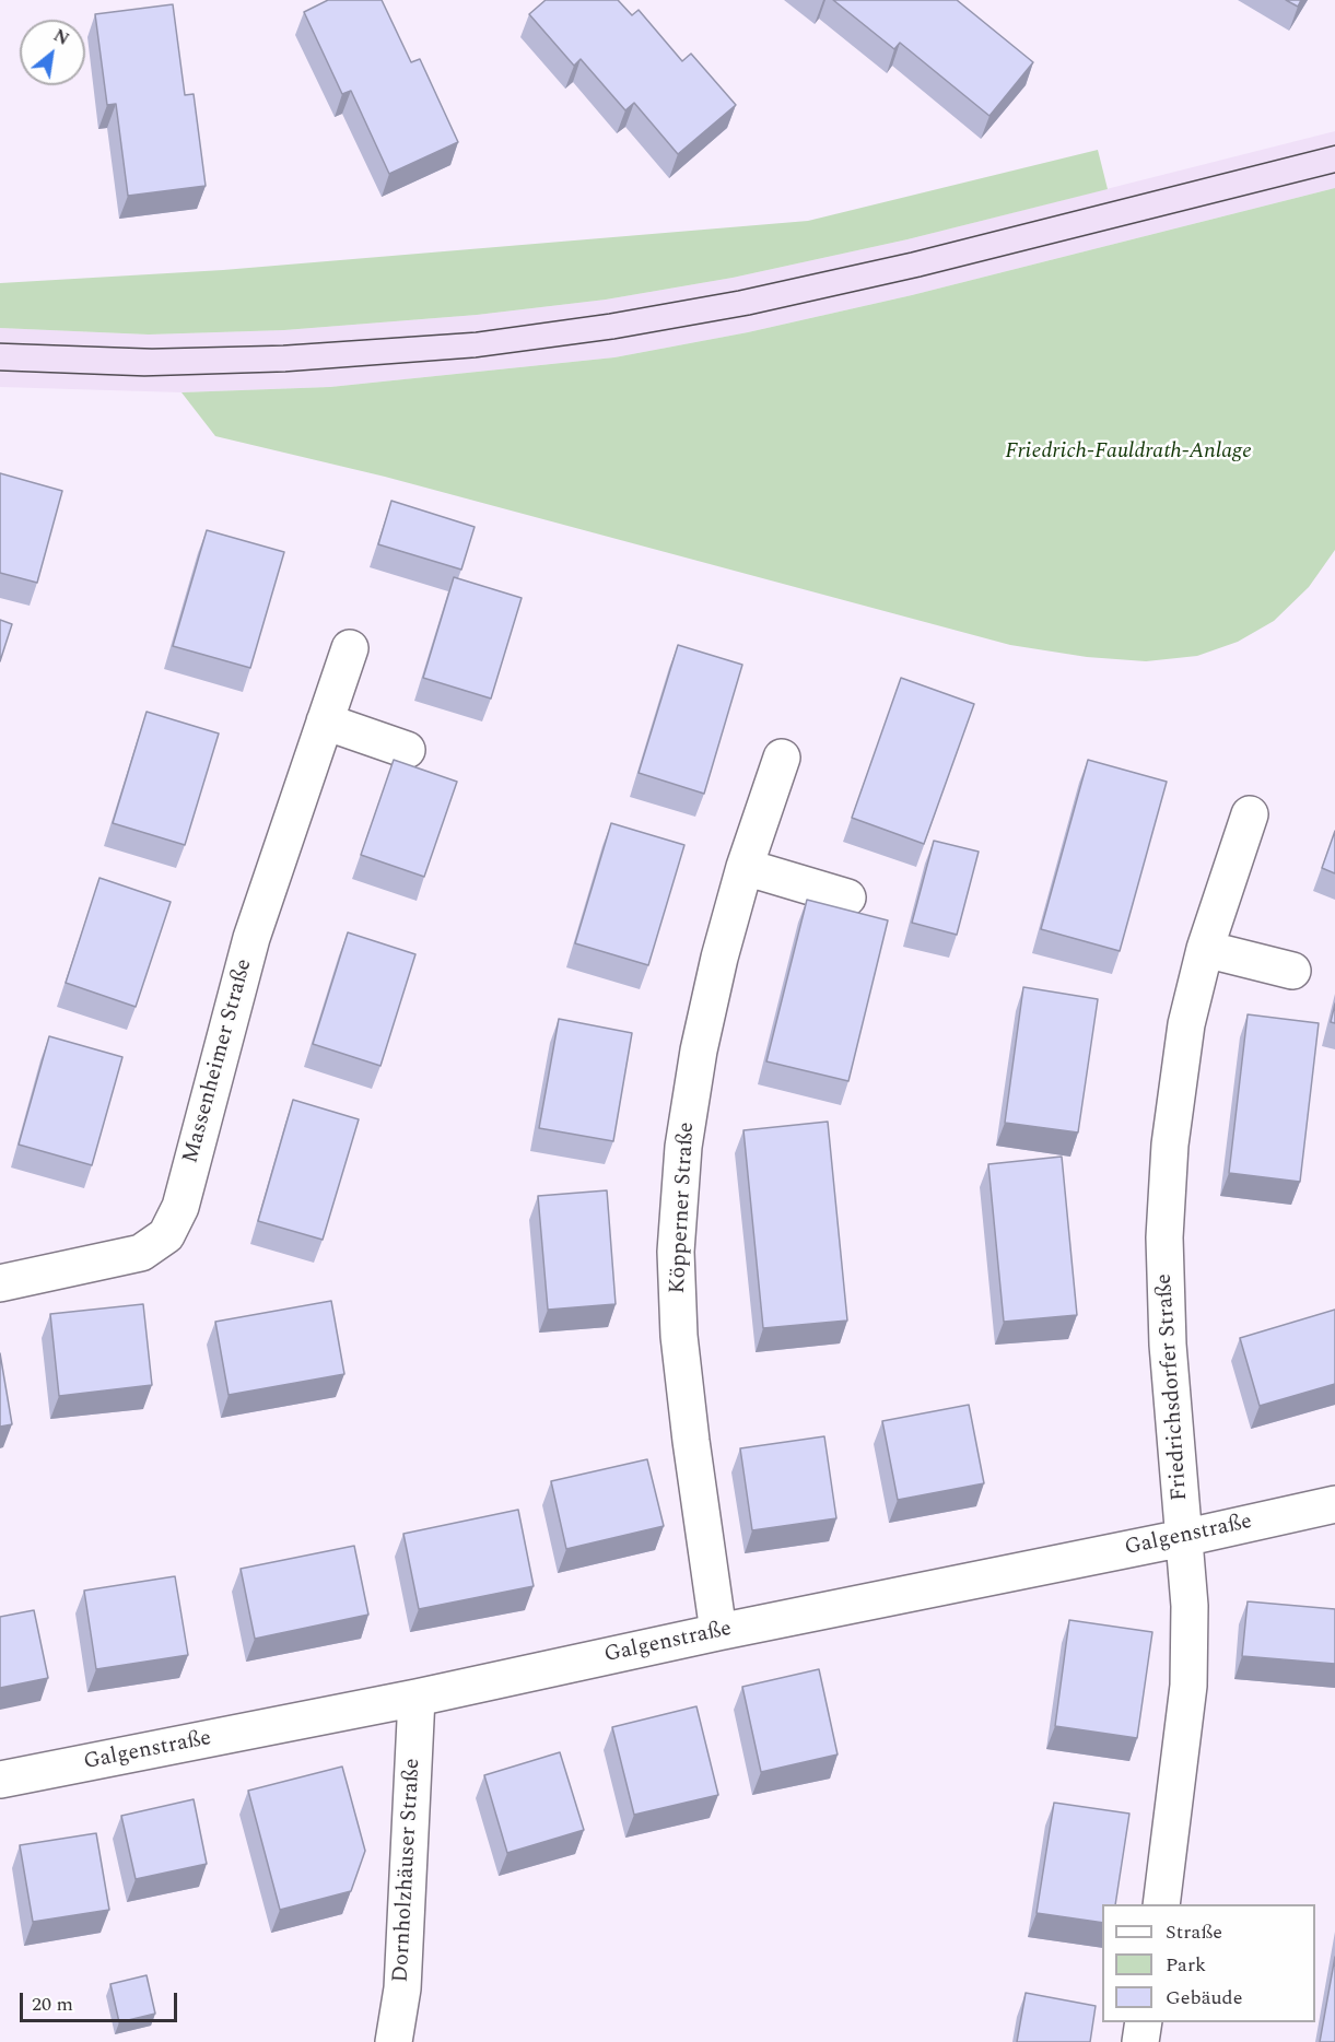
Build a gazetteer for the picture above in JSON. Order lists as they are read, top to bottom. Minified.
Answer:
{"streets":{"street":["Massenheimer Straße","Köpperner Straße","Friedrichsdorfer Straße","Galgenstraße","Dornholzhäuser Straße"]},"crossings":[["Köpperner Straße","Galgenstraße"],["Friedrichsdorfer Straße","Galgenstraße"],["Galgenstraße","Dornholzhäuser Straße"]],"parks":["Friedrich-Fauldrath-Anlage"],"legend":["Straße","Park","Gebäude"],"scale_bar":"20 m","north":"top right"}
